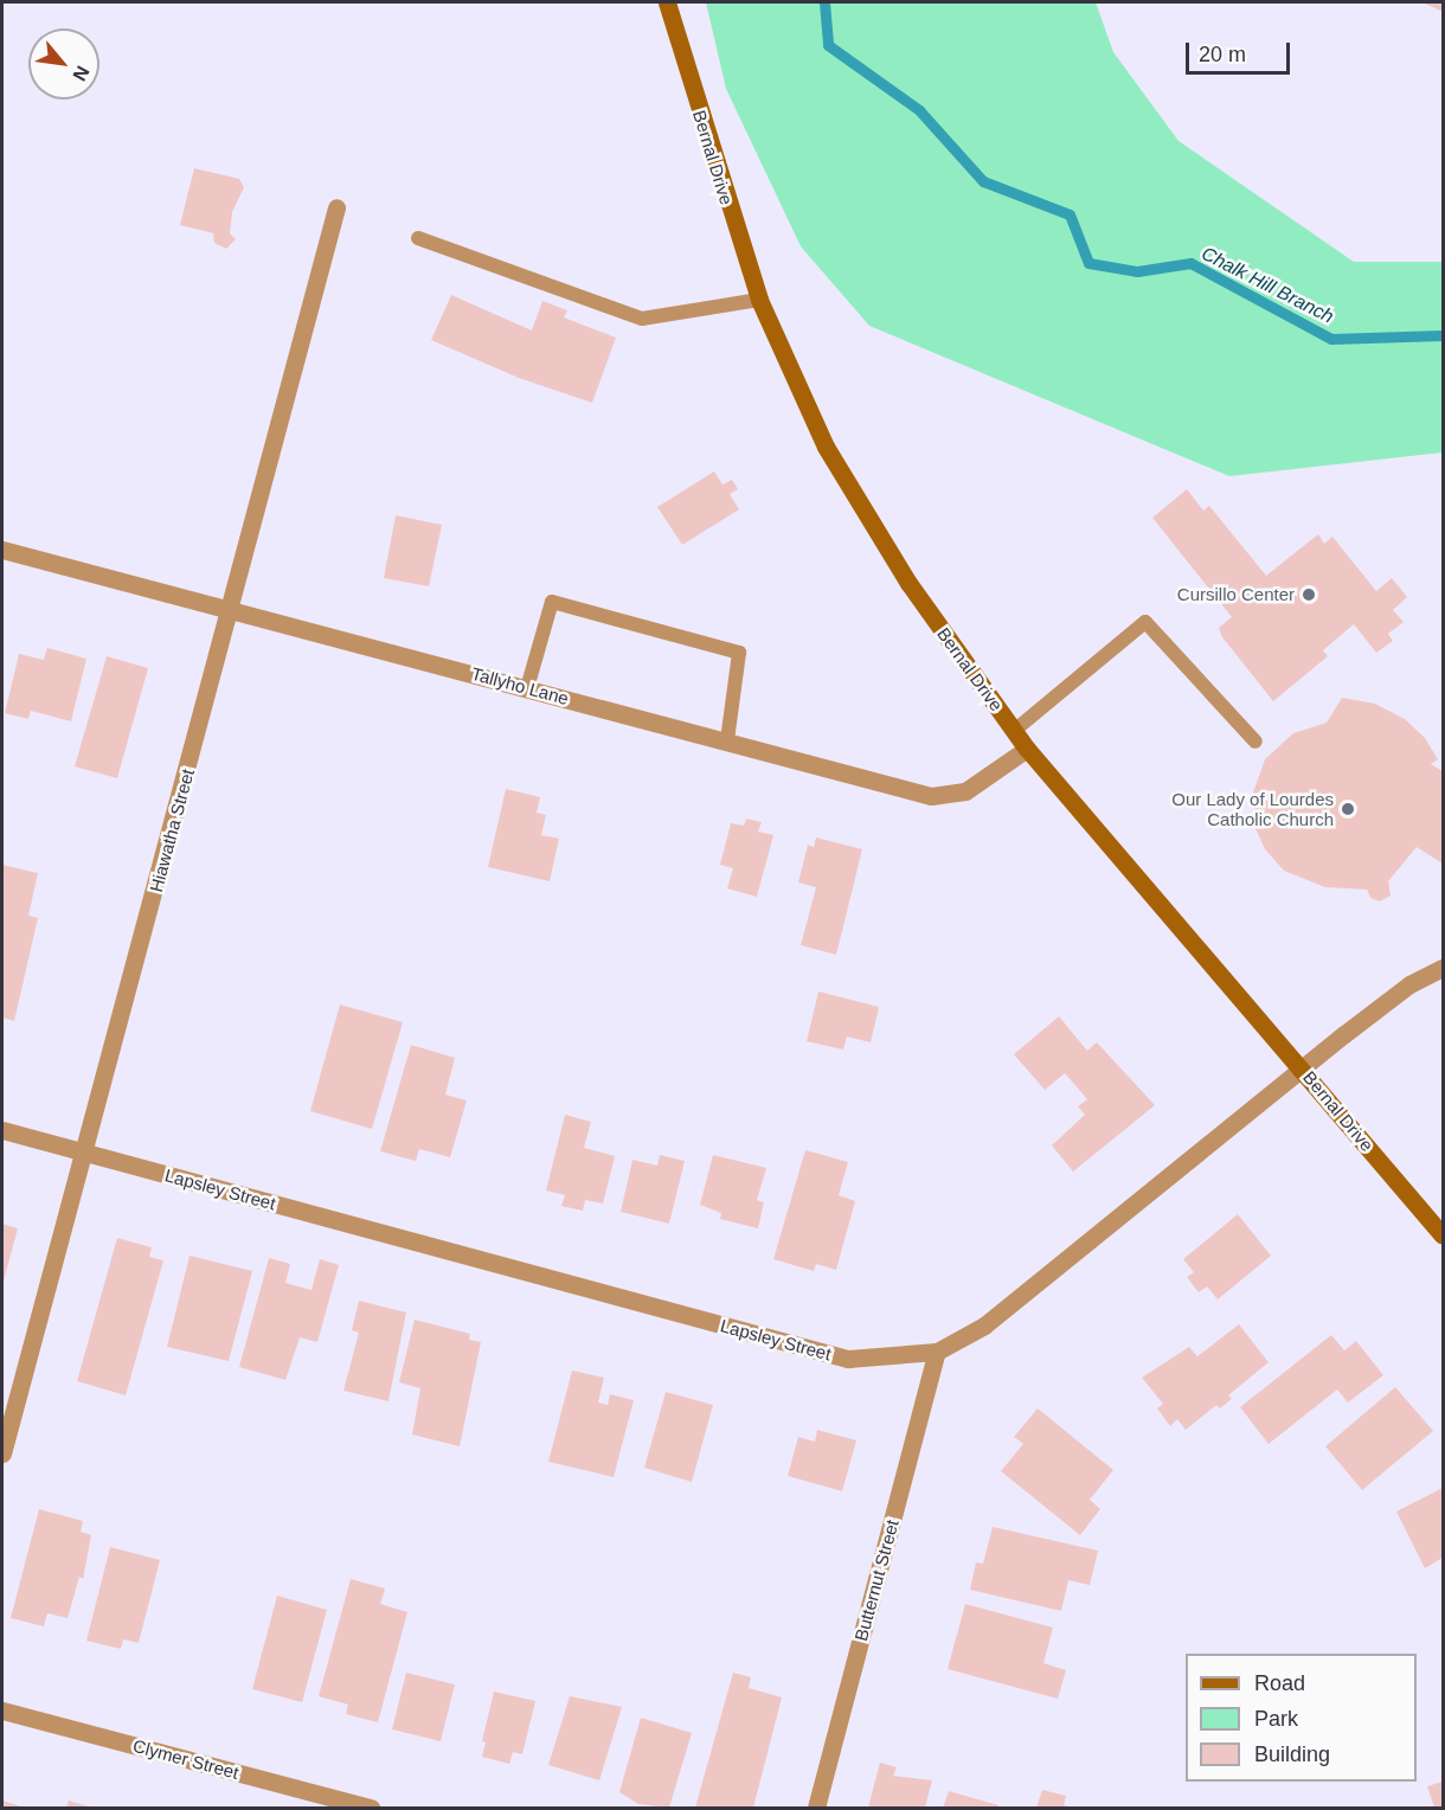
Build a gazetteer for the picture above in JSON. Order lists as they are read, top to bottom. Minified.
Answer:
{"streets":{"street":["Bernal Drive","Tallyho Lane","Hiawatha Street","Lapsley Street","Butternut Street","Clymer Street"]},"crossings":[["Bernal Drive","Tallyho Lane"],["Bernal Drive","Lapsley Street"],["Tallyho Lane","Hiawatha Street"],["Hiawatha Street","Lapsley Street"],["Lapsley Street","Butternut Street"]],"water":["Chalk Hill Branch"],"places":["Cursillo Center","Our Lady of Lourdes Catholic Church"],"legend":["Road","Park","Building"],"scale_bar":"20 m","north":"bottom right"}
